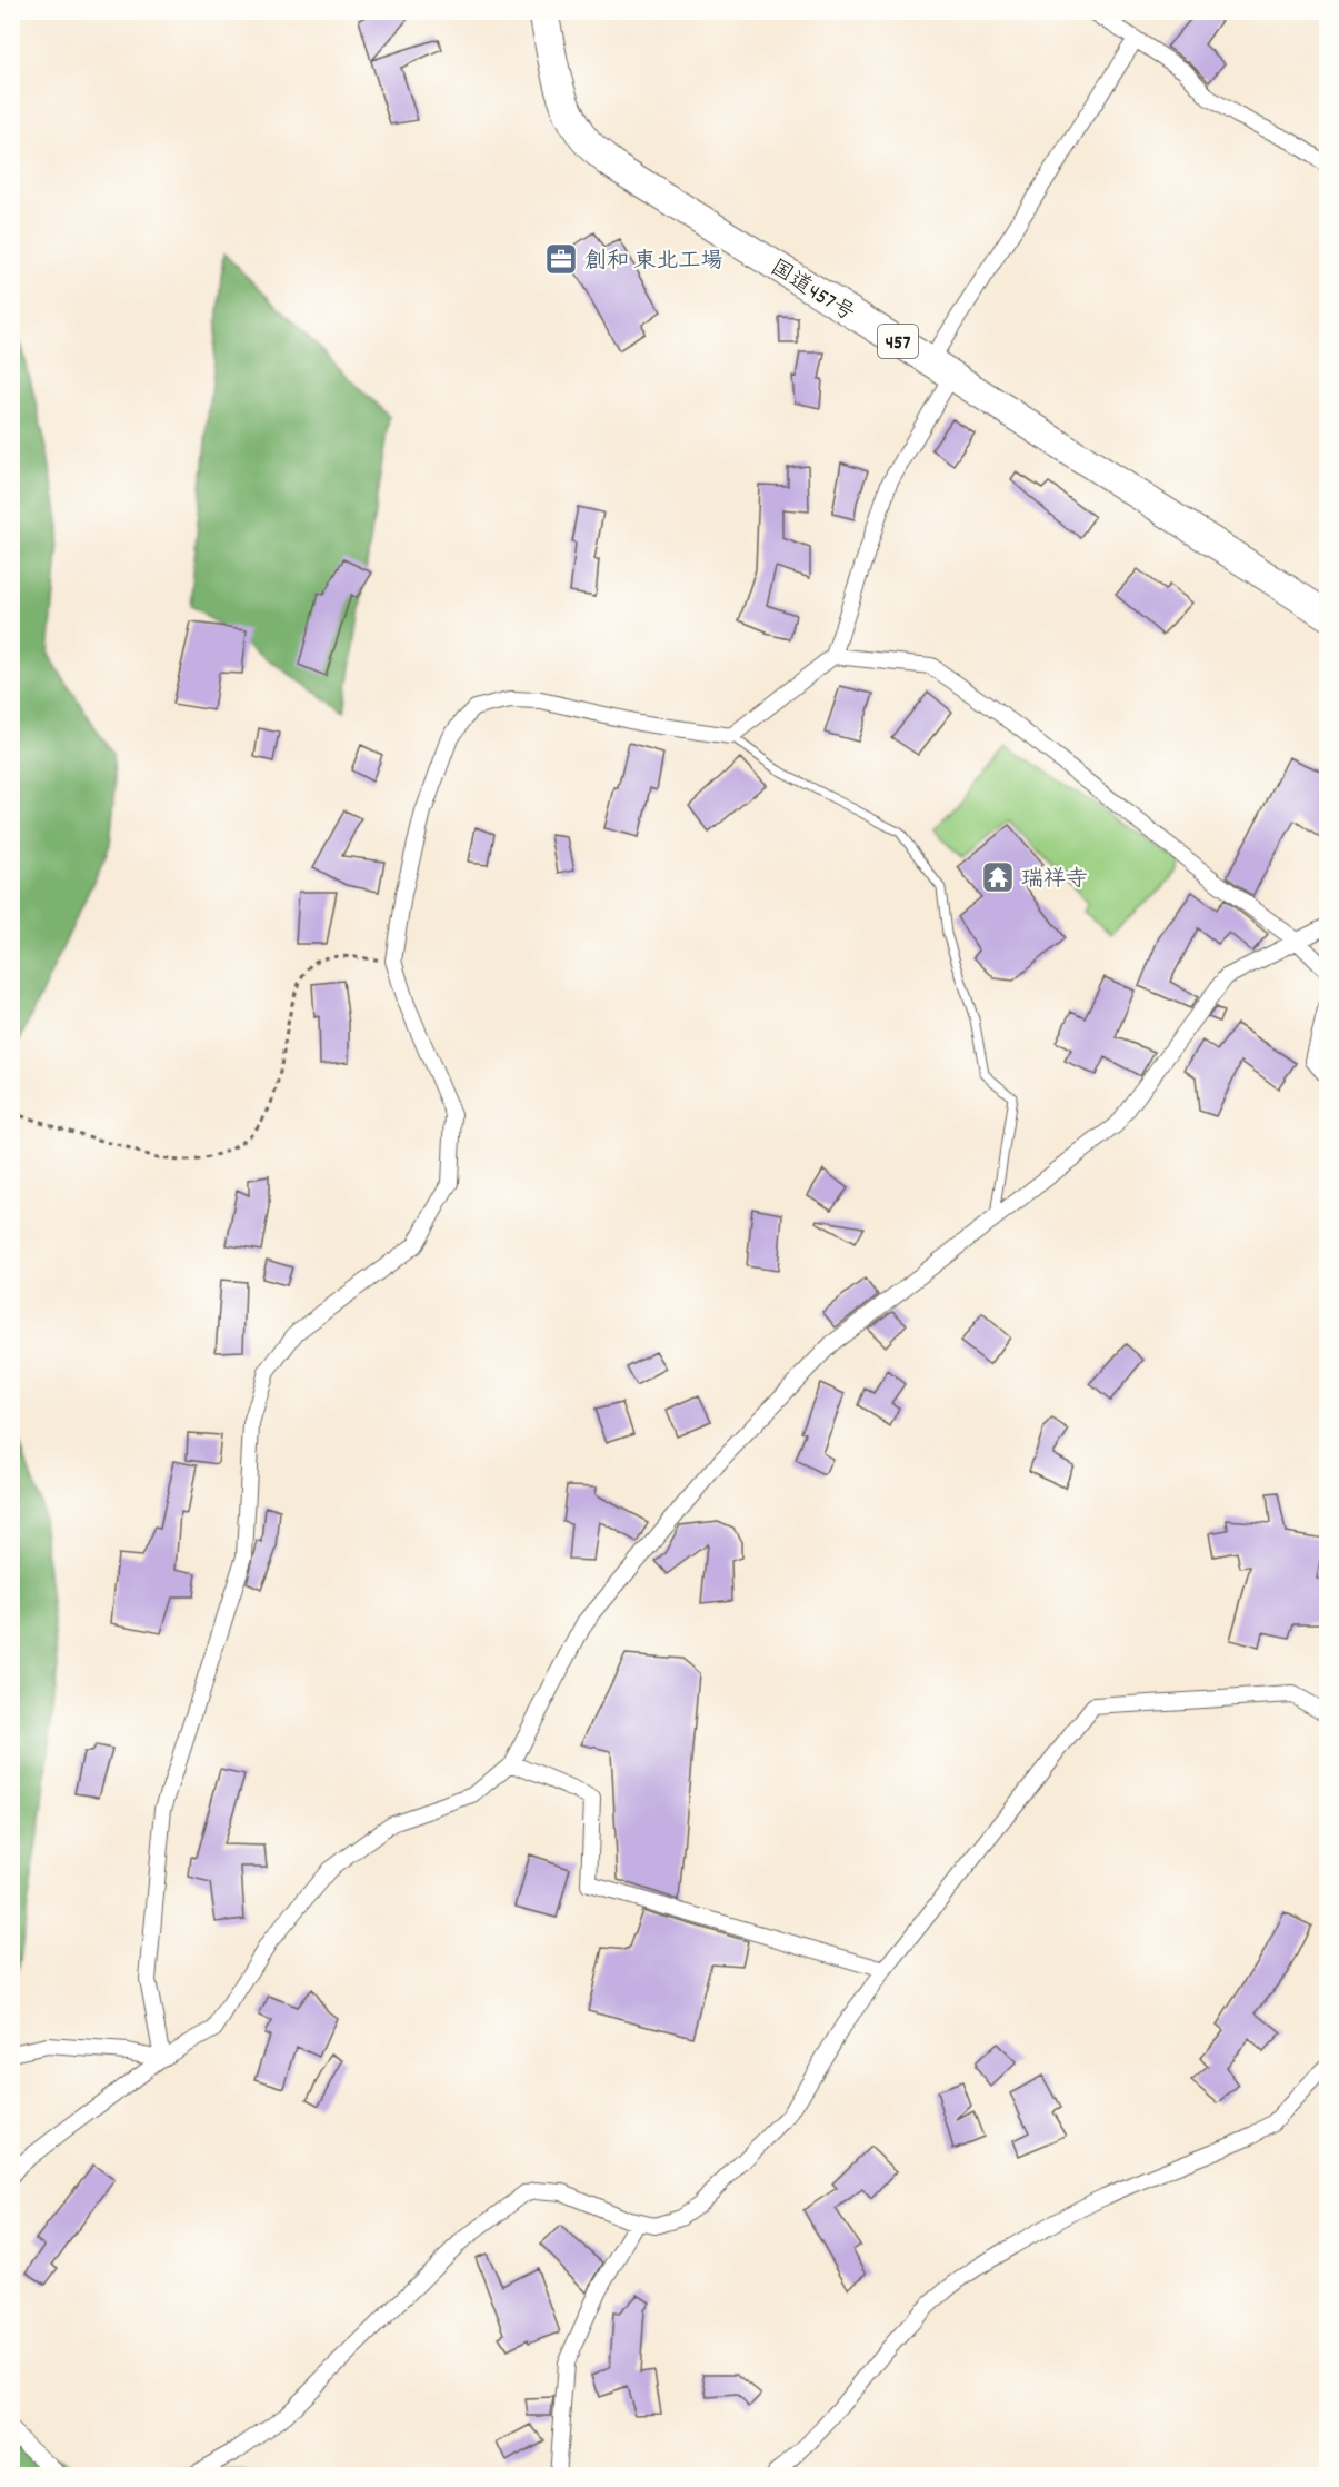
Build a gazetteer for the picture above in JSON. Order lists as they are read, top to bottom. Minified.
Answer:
{"streets":{"highway":["国道457号","457"]},"places":{"office":["創和 東北工場"],"temple":["瑞祥寺"]}}
